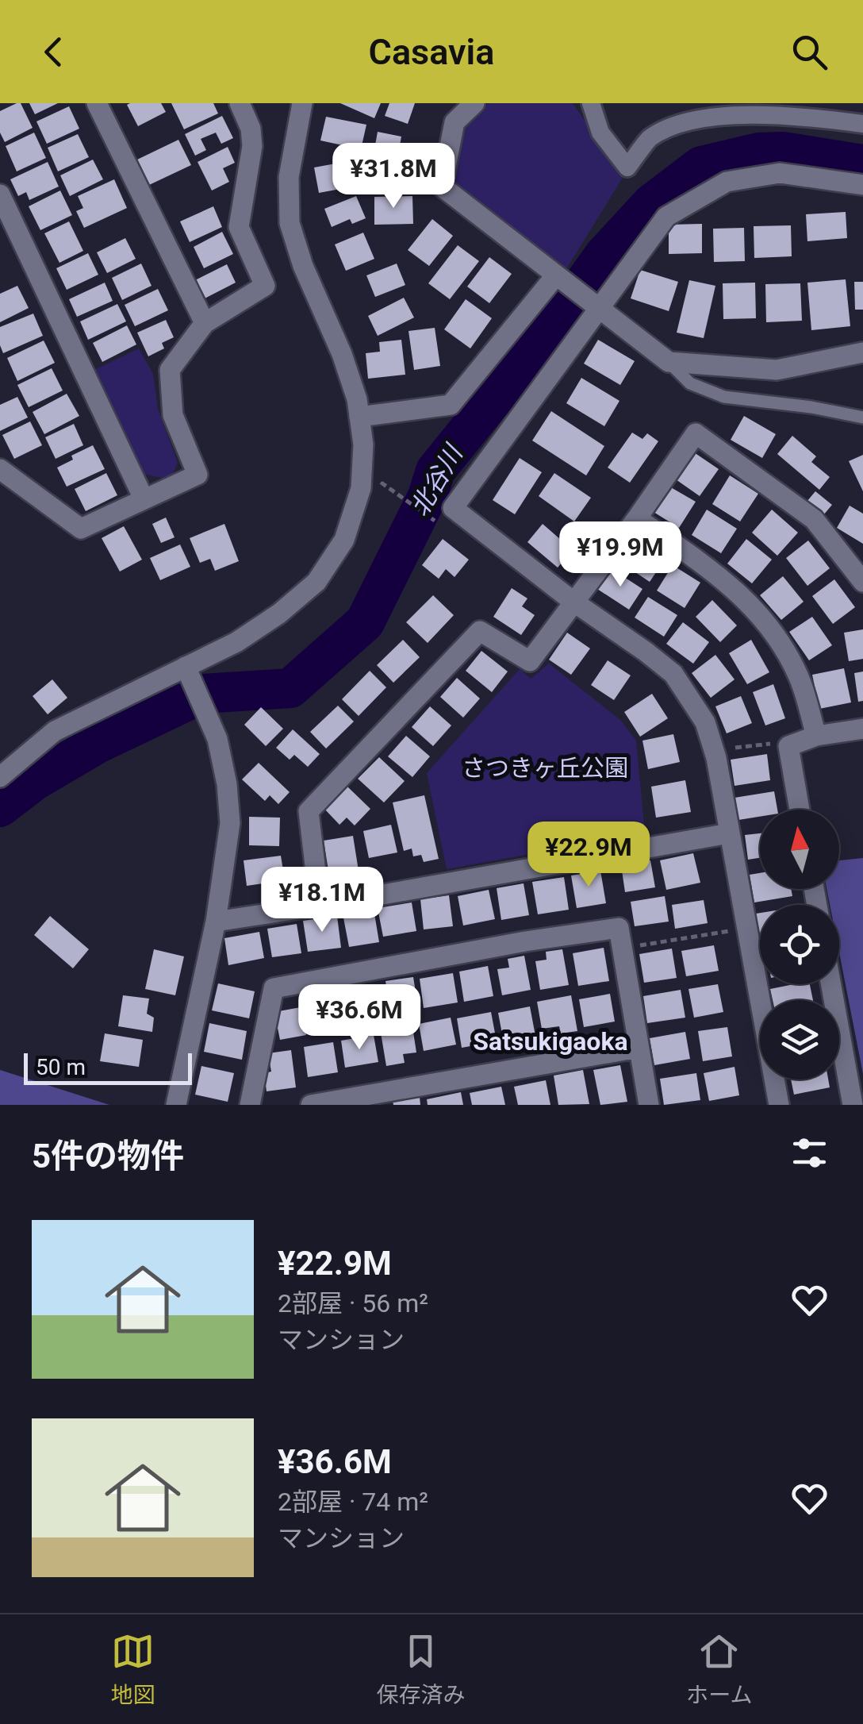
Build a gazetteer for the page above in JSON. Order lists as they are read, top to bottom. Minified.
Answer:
{"districts":["Satsukigaoka"],"water":["北谷川"],"parks":["さつきヶ丘公園"],"scale_bar":"50 m","north":"top","page":{"header":"Casavia","price":["¥31.8M","¥19.9M","¥22.9M","¥18.1M","¥36.6M"],"scale":"50 m","heading":"5件の物件","list":[{"name":"¥22.9M","note":"2部屋 · 56 m² · マンション"},{"name":"¥36.6M","note":"2部屋 · 74 m² · マンション"}],"tabs":["地図","保存済み","ホーム"]}}
